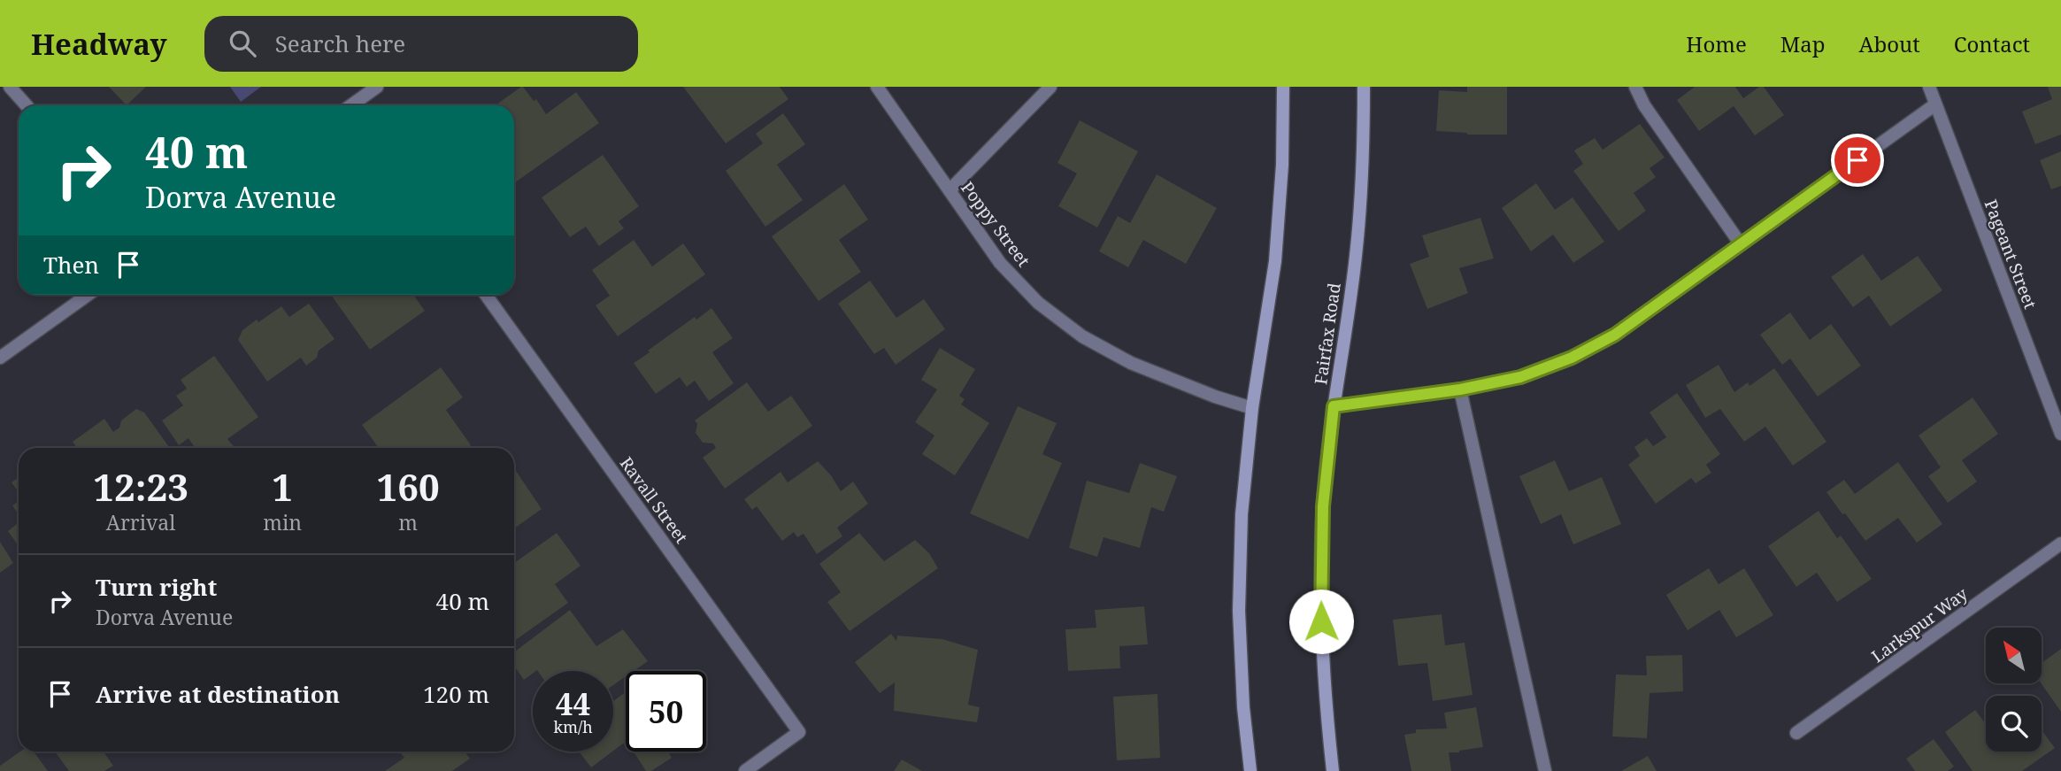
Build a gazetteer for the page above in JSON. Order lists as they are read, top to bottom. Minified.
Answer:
{"streets":{"main road":["Fairfax Road"],"street":["Poppy Street","Pageant Street","Ravall Street","Larkspur Way"]},"north":"top left","page":{"header":"Headway","search":"Search here","nav":["Home","Map","About","Contact"],"turn":["40 m","Dorva Avenue"],"then":"Then","eta":["12:23","Arrival","1","min","160","m"],"list":[{"name":"Turn right","note":"Dorva Avenue","value":"40 m"},{"name":"Arrive at destination","value":"120 m"}],"speed":"44 km/h","limit":"50"}}
